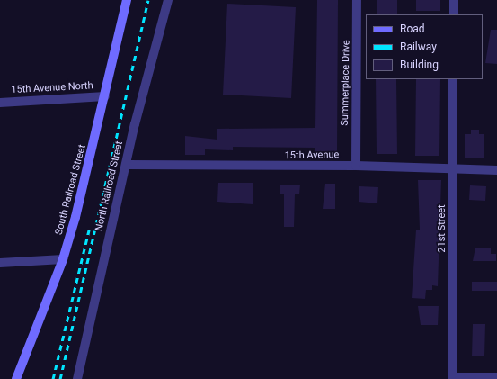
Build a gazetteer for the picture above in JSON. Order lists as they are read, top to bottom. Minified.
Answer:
{"streets":{"street":["Summerplace Drive","15th Avenue North","15th Avenue","North Railroad Street","South Railroad Street","21st Street"]},"crossings":[["Summerplace Drive","15th Avenue"],["15th Avenue North","South Railroad Street"],["15th Avenue","North Railroad Street"],["15th Avenue","21st Street"]],"legend":["Road","Railway","Building"]}
